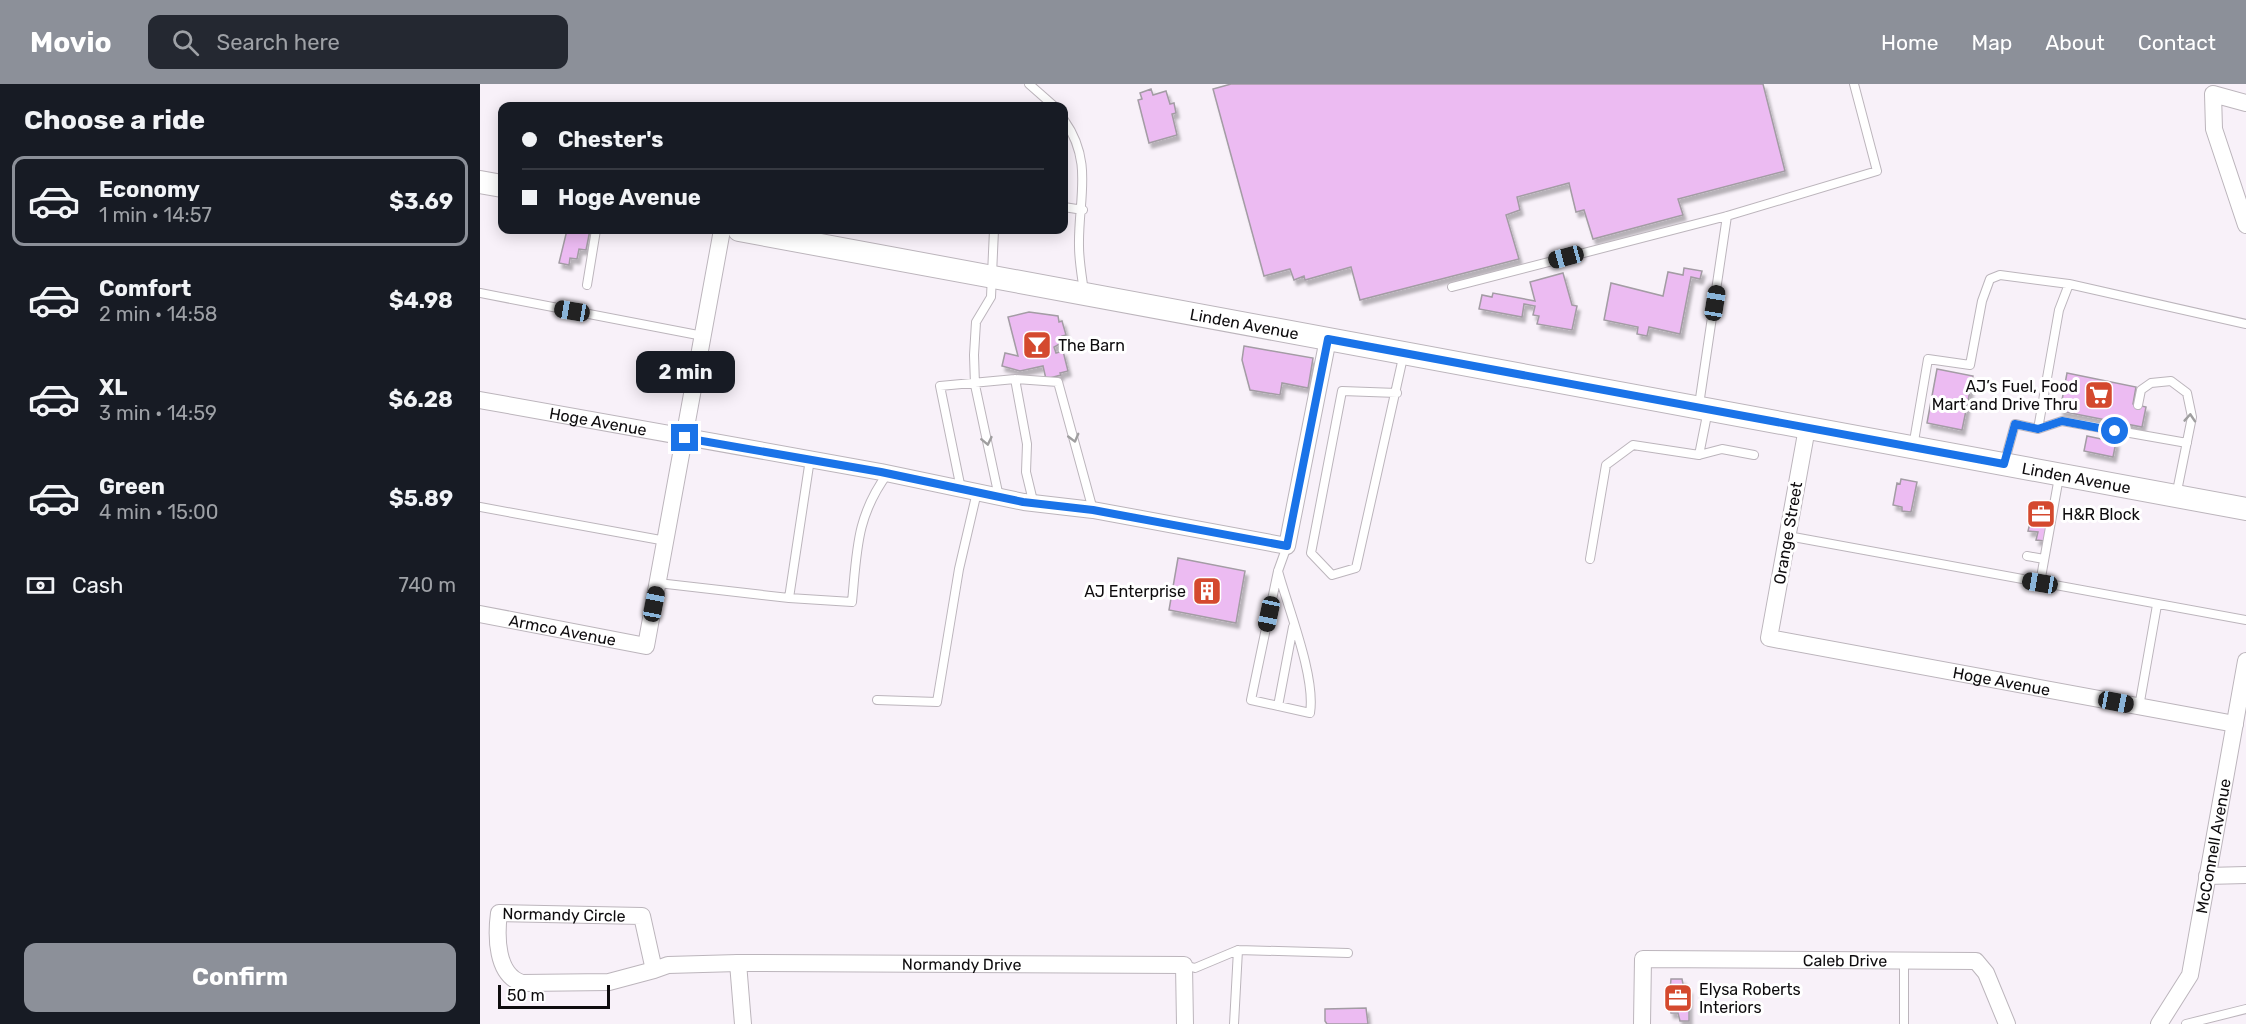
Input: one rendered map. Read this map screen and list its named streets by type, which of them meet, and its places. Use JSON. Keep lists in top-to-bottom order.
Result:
{
  "streets": {
    "street": [
      "Linden Avenue",
      "Hoge Avenue",
      "Orange Street",
      "Armco Avenue",
      "McConnell Avenue",
      "Normandy Circle",
      "Caleb Drive",
      "Normandy Drive"
    ]
  },
  "crossings": [
    ["Linden Avenue", "Orange Street"],
    ["Hoge Avenue", "Orange Street"],
    ["Hoge Avenue", "McConnell Avenue"],
    ["Normandy Circle", "Normandy Drive"]
  ],
  "places": {
    "bar": ["The Barn"],
    "supermarket": ["AJ’s Fuel, Food Mart and Drive Thru"],
    "office": ["H&R Block", "Elysa Roberts Interiors"],
    "building": ["AJ Enterprise"]
  },
  "scale_bar": "50 m",
  "page": {
    "header": "Movio",
    "search": "Search here",
    "nav": [
      "Home",
      "Map",
      "About",
      "Contact"
    ],
    "heading": "Choose a ride",
    "banner": ["Chester's", "Hoge Avenue"],
    "list": [
      {
        "name": "Economy",
        "note": "1 min · 14:57",
        "value": "$3.69"
      },
      {
        "name": "Comfort",
        "note": "2 min · 14:58",
        "value": "$4.98"
      },
      {
        "name": "XL",
        "note": "3 min · 14:59",
        "value": "$6.28"
      },
      {
        "name": "Green",
        "note": "4 min · 15:00",
        "value": "$5.89"
      }
    ],
    "bubble": "2 min",
    "pay": ["Cash", "740 m"],
    "buttons": "Confirm",
    "scale": "50 m"
  }
}
